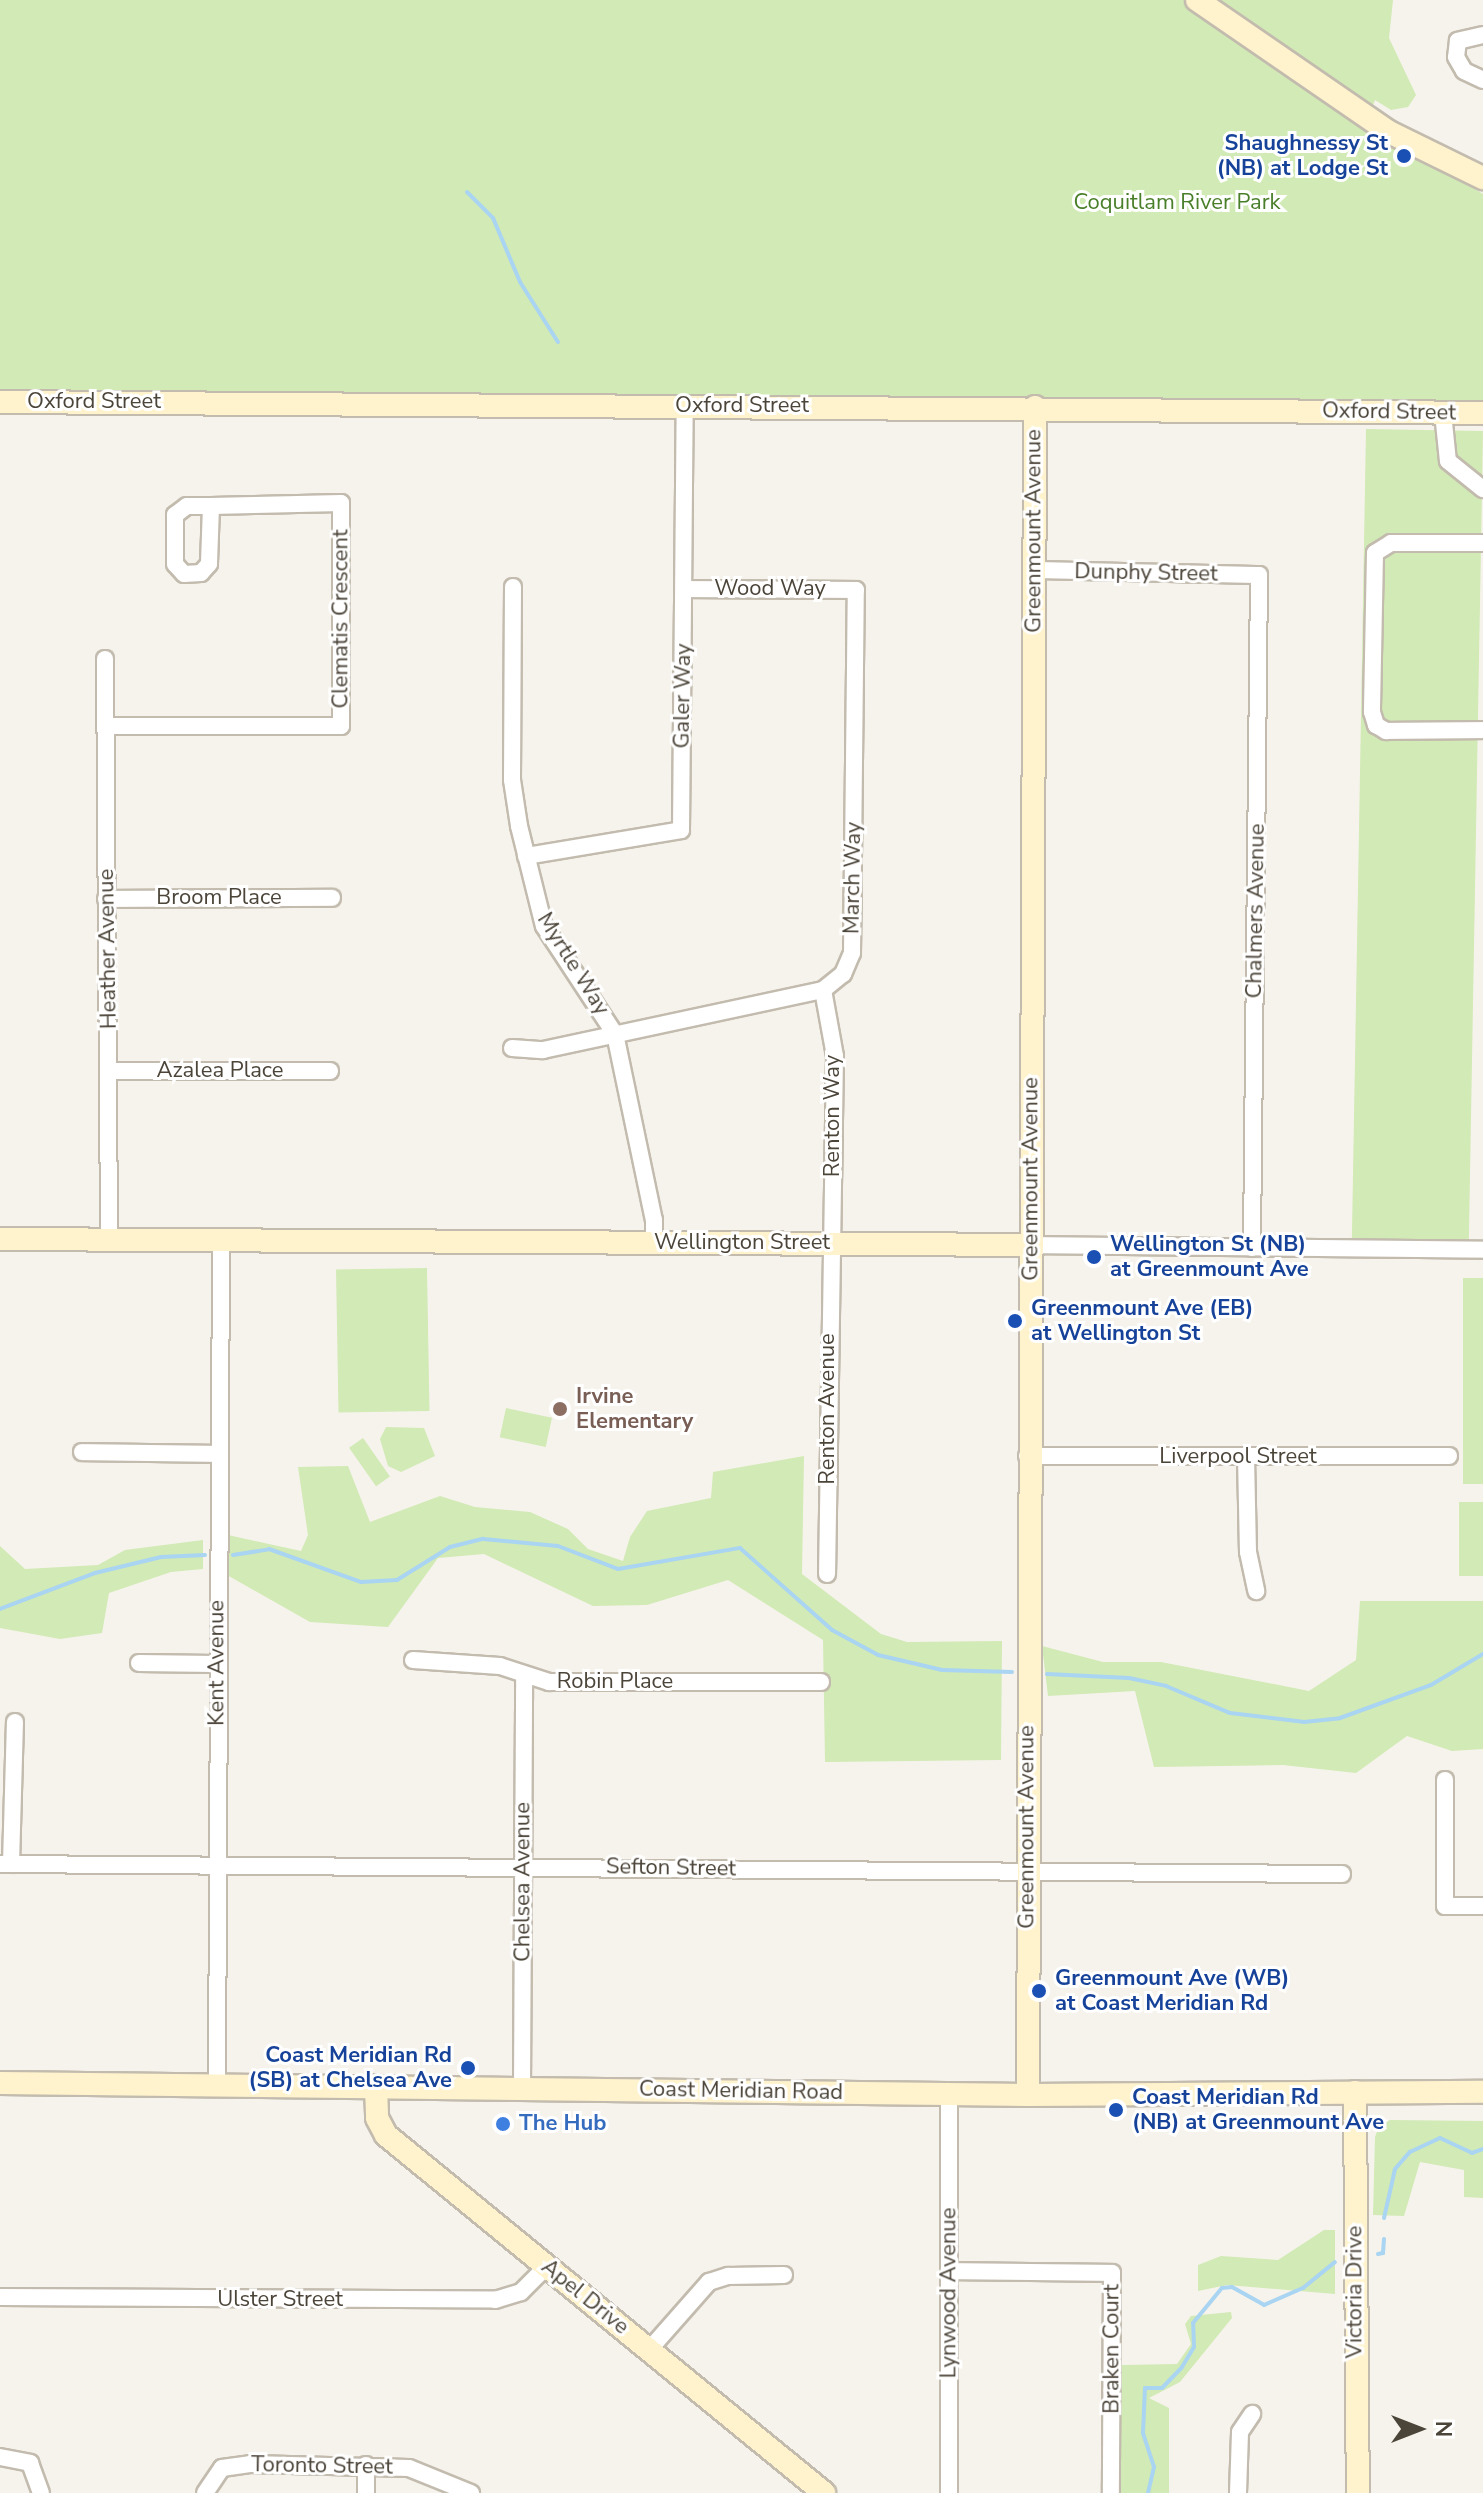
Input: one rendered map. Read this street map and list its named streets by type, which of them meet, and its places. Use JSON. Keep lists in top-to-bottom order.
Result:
{
  "streets": {
    "street": [
      "Oxford Street",
      "Greenmount Avenue",
      "Dunphy Street",
      "Wood Way",
      "Clematis Crescent",
      "Galer Way",
      "March Way",
      "Broom Place",
      "Chalmers Avenue",
      "Heather Avenue",
      "Myrtle Way",
      "Azalea Place",
      "Renton Way",
      "Wellington Street",
      "Renton Avenue",
      "Liverpool Street",
      "Kent Avenue",
      "Robin Place",
      "Sefton Street",
      "Chelsea Avenue",
      "Coast Meridian Road",
      "Victoria Drive",
      "Lynwood Avenue",
      "Apel Drive",
      "Ulster Street",
      "Braken Court",
      "Toronto Street"
    ]
  },
  "crossings": [
    ["Oxford Street", "Greenmount Avenue"],
    ["Oxford Street", "Galer Way"],
    ["Greenmount Avenue", "Dunphy Street"],
    ["Greenmount Avenue", "Wellington Street"],
    ["Greenmount Avenue", "Liverpool Street"],
    ["Greenmount Avenue", "Sefton Street"],
    ["Greenmount Avenue", "Coast Meridian Road"],
    ["Dunphy Street", "Chalmers Avenue"],
    ["Wood Way", "Galer Way"],
    ["Wood Way", "March Way"],
    ["Clematis Crescent", "Heather Avenue"],
    ["Galer Way", "Myrtle Way"],
    ["March Way", "Renton Way"],
    ["Broom Place", "Heather Avenue"],
    ["Chalmers Avenue", "Wellington Street"],
    ["Heather Avenue", "Azalea Place"],
    ["Heather Avenue", "Wellington Street"],
    ["Myrtle Way", "Wellington Street"],
    ["Renton Way", "Wellington Street"],
    ["Renton Way", "Renton Avenue"],
    ["Wellington Street", "Renton Avenue"],
    ["Wellington Street", "Kent Avenue"],
    ["Kent Avenue", "Sefton Street"],
    ["Kent Avenue", "Coast Meridian Road"],
    ["Robin Place", "Chelsea Avenue"],
    ["Sefton Street", "Chelsea Avenue"],
    ["Chelsea Avenue", "Coast Meridian Road"],
    ["Coast Meridian Road", "Victoria Drive"],
    ["Coast Meridian Road", "Lynwood Avenue"],
    ["Coast Meridian Road", "Apel Drive"],
    ["Lynwood Avenue", "Braken Court"],
    ["Apel Drive", "Ulster Street"]
  ],
  "parks": ["Coquitlam River Park"],
  "places": [
    "Shaughnessy St (NB) at Lodge St",
    "Wellington St (NB) at Greenmount Ave",
    "Greenmount Ave (EB) at Wellington St",
    "Irvine Elementary",
    "Greenmount Ave (WB) at Coast Meridian Rd",
    "Coast Meridian Rd (SB) at Chelsea Ave",
    "Coast Meridian Rd (NB) at Greenmount Ave",
    "The Hub"
  ],
  "north": "right"
}
